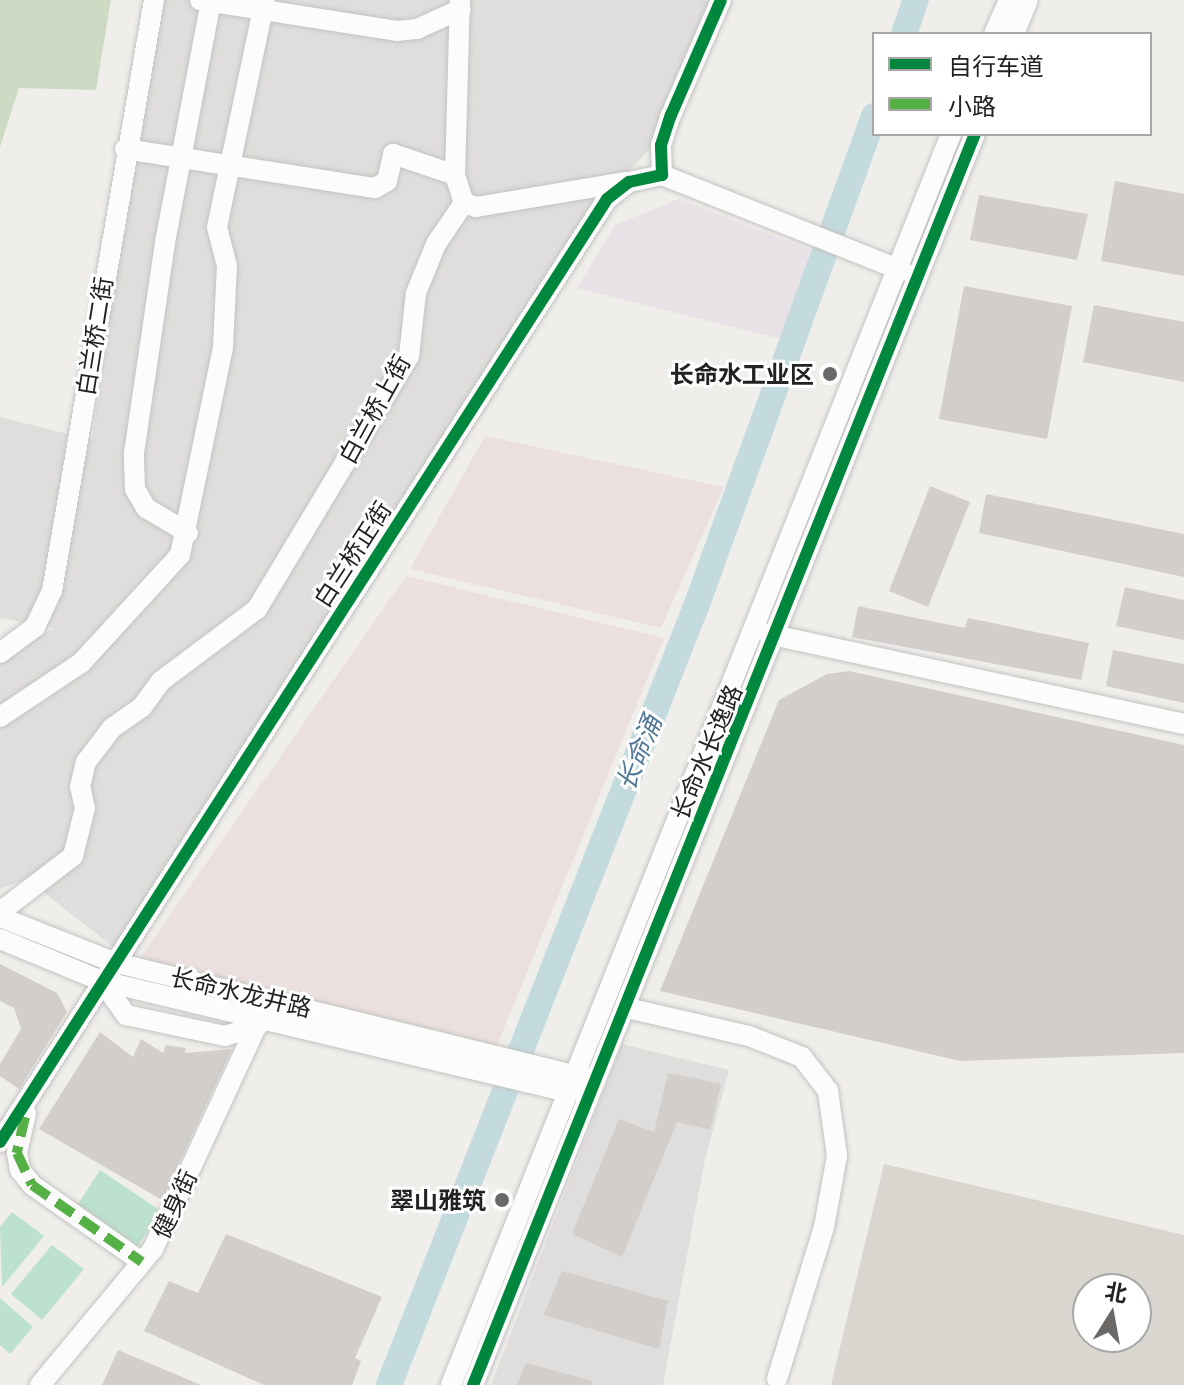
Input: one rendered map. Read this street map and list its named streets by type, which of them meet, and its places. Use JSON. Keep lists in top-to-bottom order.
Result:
{
  "streets": {
    "street": [
      "白兰桥二街",
      "白兰桥上街",
      "白兰桥正街",
      "长命水长逸路",
      "长命水龙井路",
      "健身街"
    ]
  },
  "crossings": [
    ["白兰桥上街", "长命水龙井路"],
    ["白兰桥正街", "长命水龙井路"],
    ["长命水龙井路", "健身街"]
  ],
  "water": ["长命涌"],
  "places": ["长命水工业区", "翠山雅筑"],
  "legend": ["自行车道", "小路"],
  "north": "top"
}
